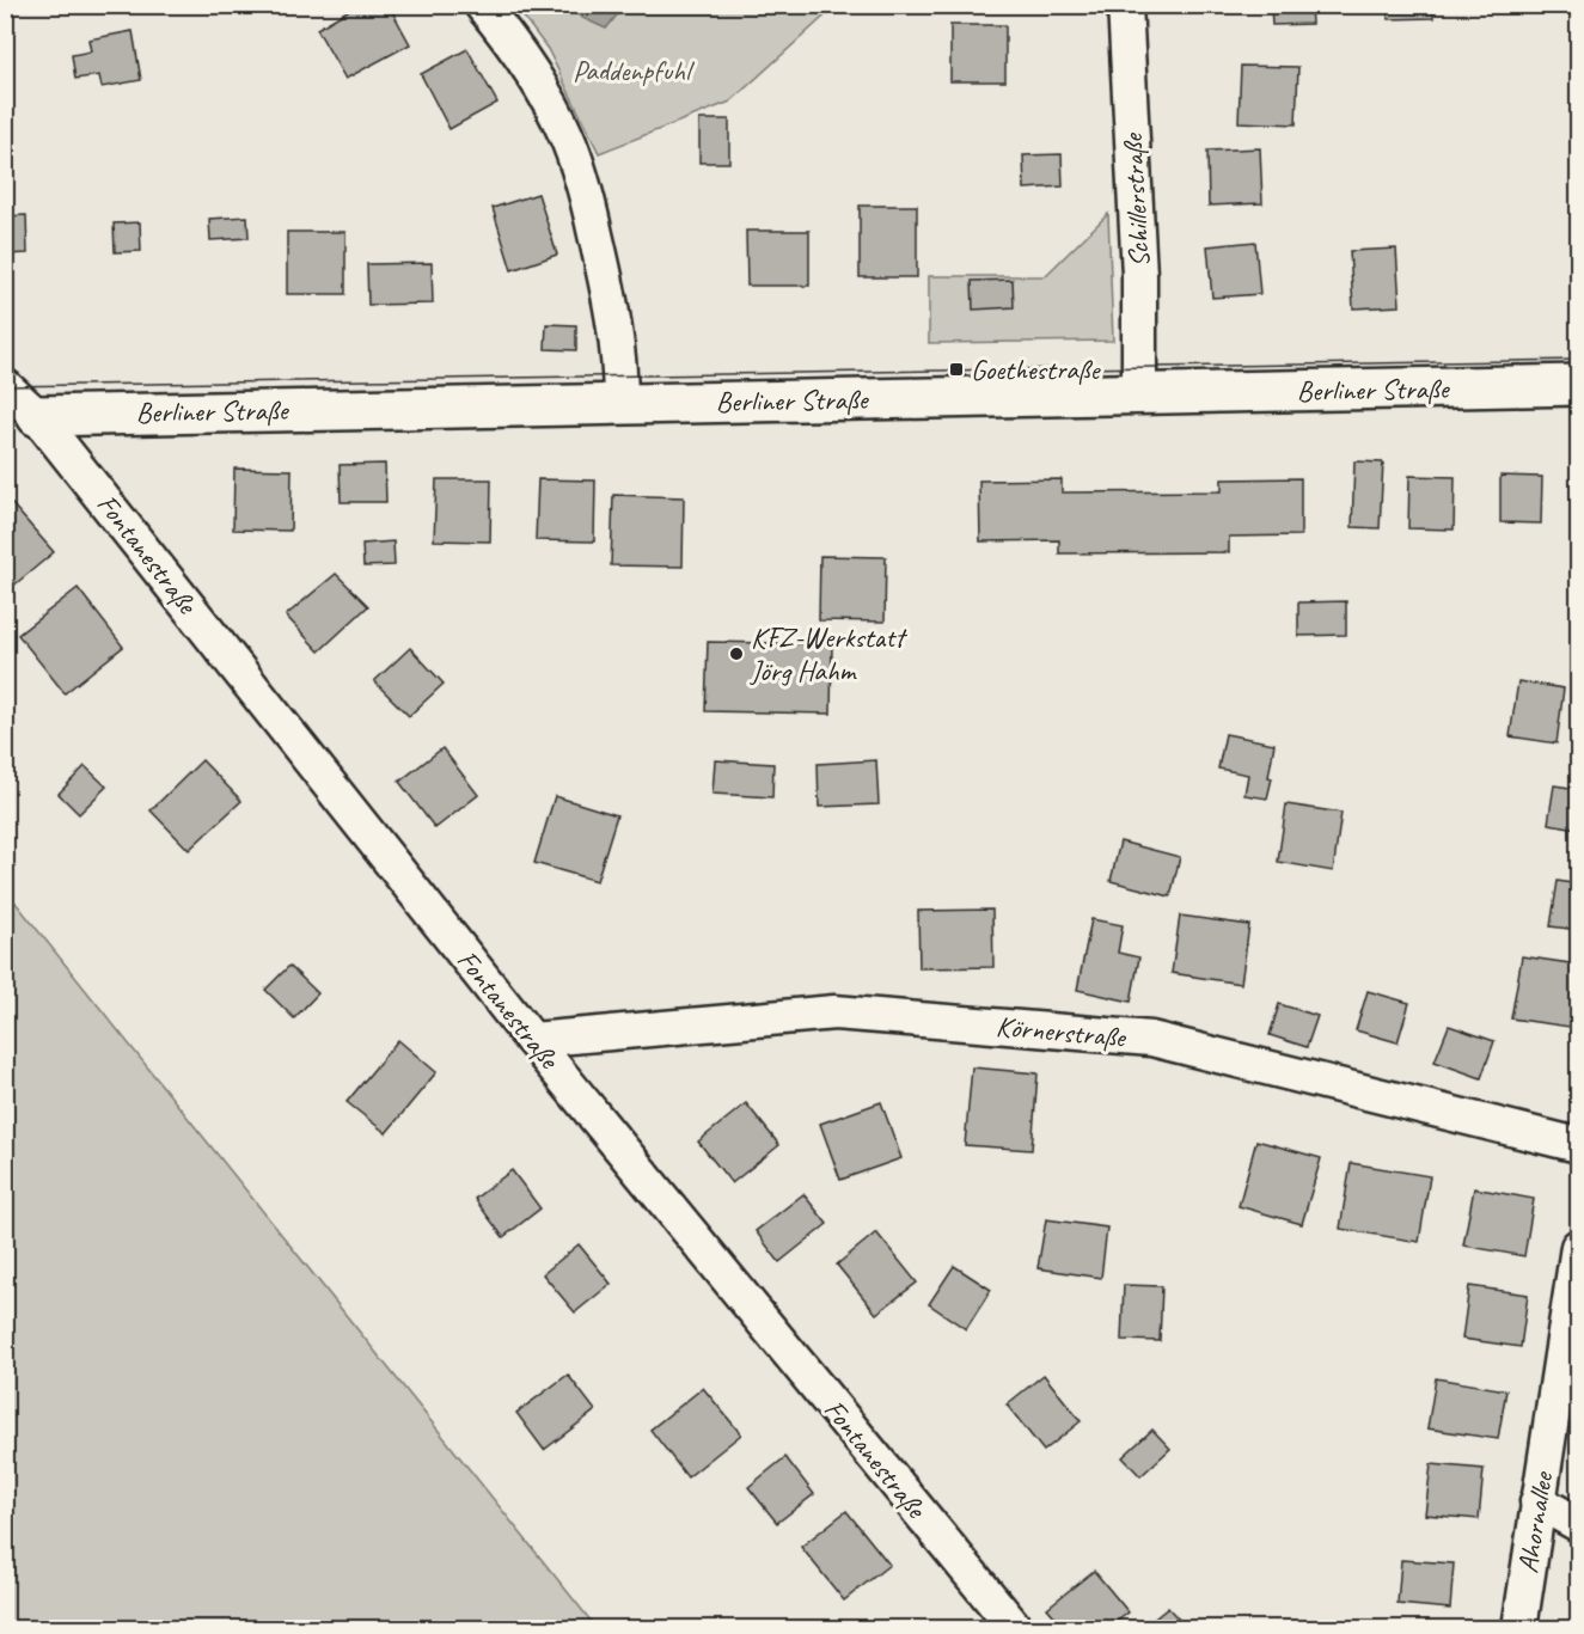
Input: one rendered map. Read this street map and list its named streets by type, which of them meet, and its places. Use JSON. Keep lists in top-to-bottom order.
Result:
{
  "streets": {
    "street": [
      "Schillerstraße",
      "Berliner Straße",
      "Fontanestraße",
      "Körnerstraße",
      "Ahornallee"
    ]
  },
  "crossings": [
    ["Schillerstraße", "Berliner Straße"],
    ["Berliner Straße", "Fontanestraße"],
    ["Fontanestraße", "Körnerstraße"]
  ],
  "parks": ["Paddenpfuhl"],
  "places": {
    "transit": ["Goethestraße"],
    "other": ["KFZ-Werkstatt Jörg Hahm"]
  }
}
